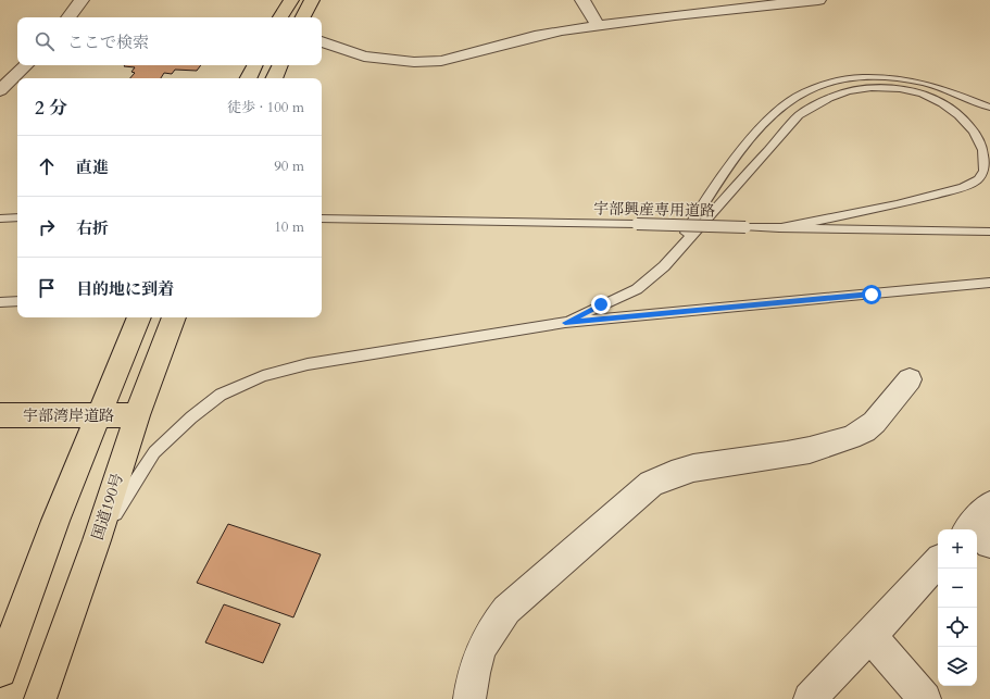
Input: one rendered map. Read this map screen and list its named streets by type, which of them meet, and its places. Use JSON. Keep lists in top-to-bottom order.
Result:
{
  "streets": {
    "highway": ["宇部湾岸道路", "国道190号"],
    "lane": ["宇部興産専用道路"]
  },
  "crossings": [
    ["宇部湾岸道路", "国道190号"]
  ],
  "page": {
    "search": "ここで検索",
    "heading": ["2 分", "徒歩 · 100 m"],
    "list": [
      ["直進", "90 m"],
      ["右折", "10 m"],
      "目的地に到着"
    ],
    "map_buttons": ["+", "−"]
  }
}
